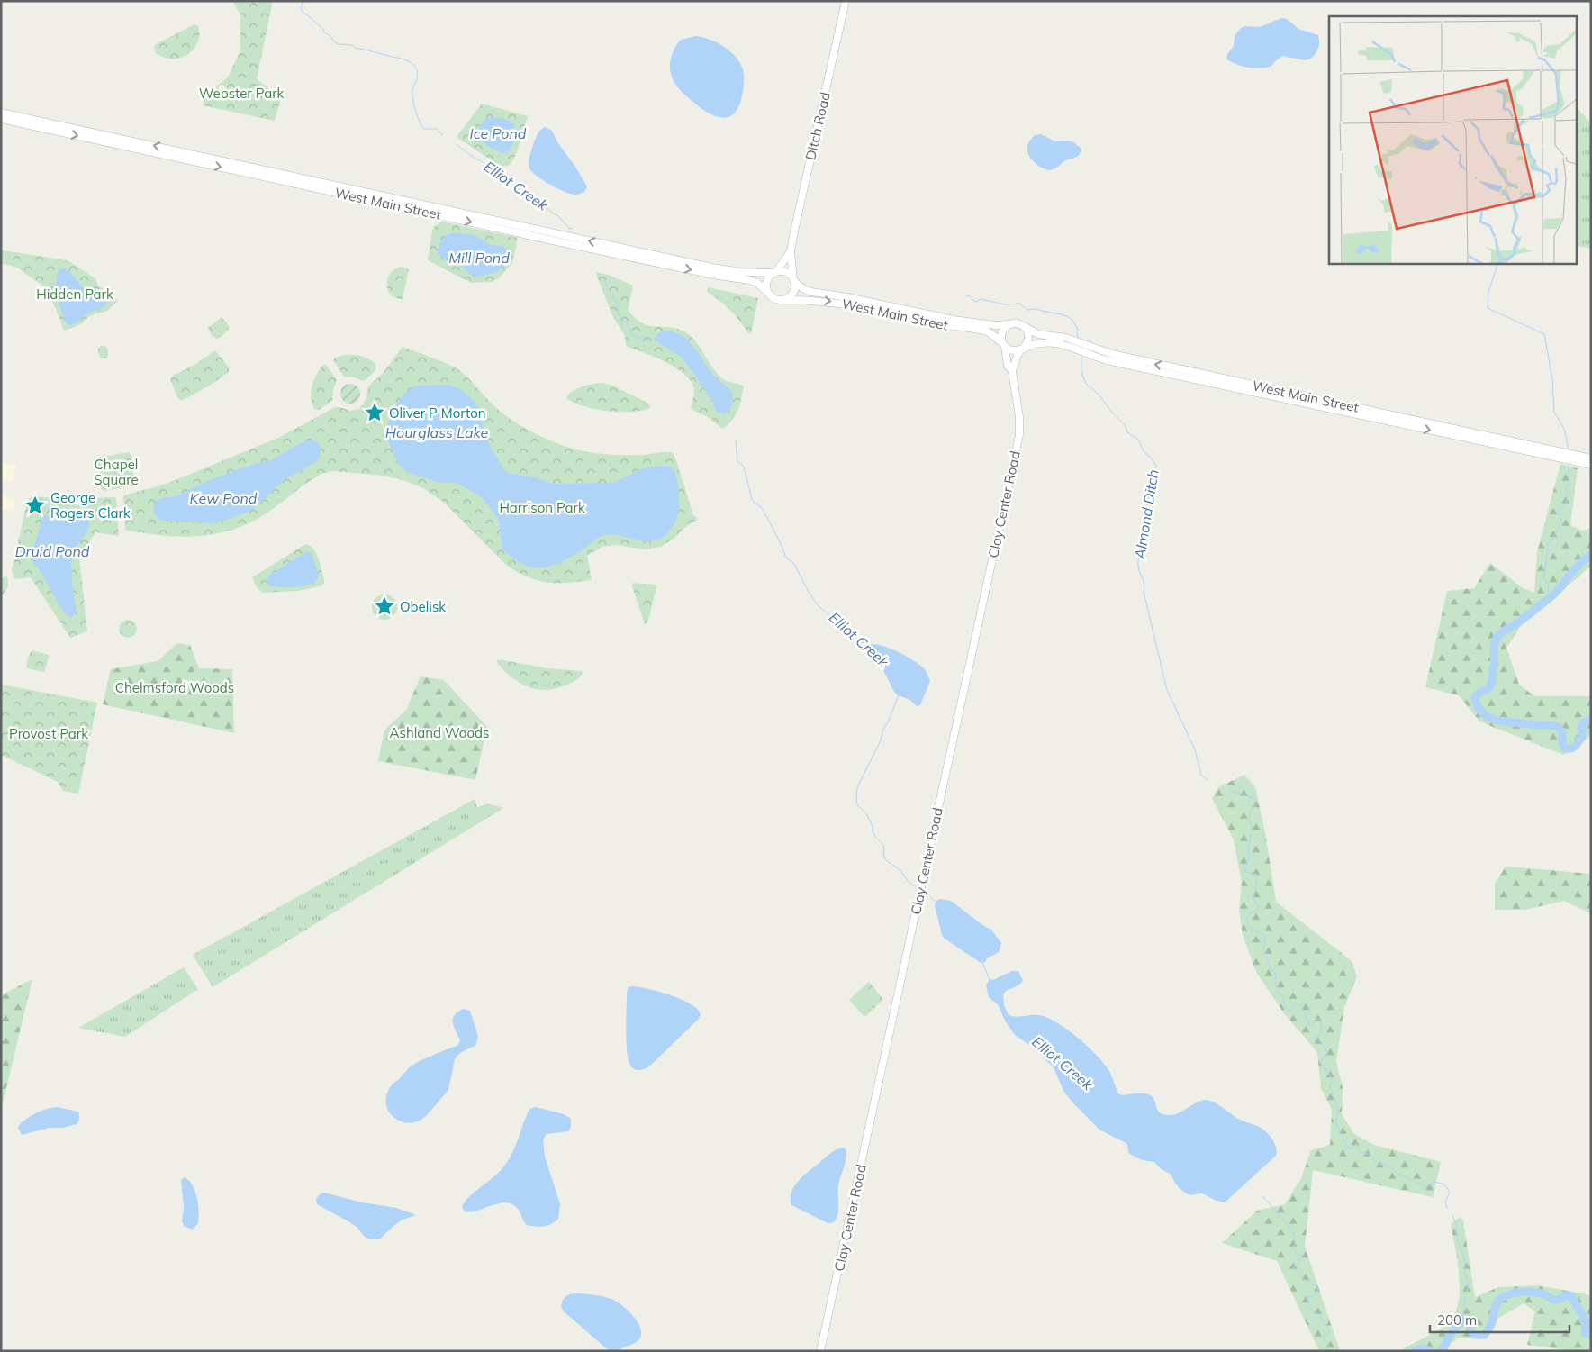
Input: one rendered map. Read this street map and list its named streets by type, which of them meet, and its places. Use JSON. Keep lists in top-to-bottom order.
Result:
{
  "streets": {
    "street": ["Ditch Road", "West Main Street", "Clay Center Road"]
  },
  "crossings": [
    ["Ditch Road", "West Main Street"],
    ["West Main Street", "Clay Center Road"]
  ],
  "water": [
    "Ice Pond",
    "Elliot Creek",
    "Mill Pond",
    "Hourglass Lake",
    "Kew Pond",
    "Almond Ditch",
    "Druid Pond"
  ],
  "parks": [
    "Webster Park",
    "Hidden Park",
    "Chapel Square",
    "Harrison Park",
    "Chelmsford Woods",
    "Ashland Woods",
    "Provost Park"
  ],
  "places": {
    "place": ["Oliver P Morton", "George Rogers Clark", "Obelisk"]
  },
  "scale_bar": "200 m"
}
